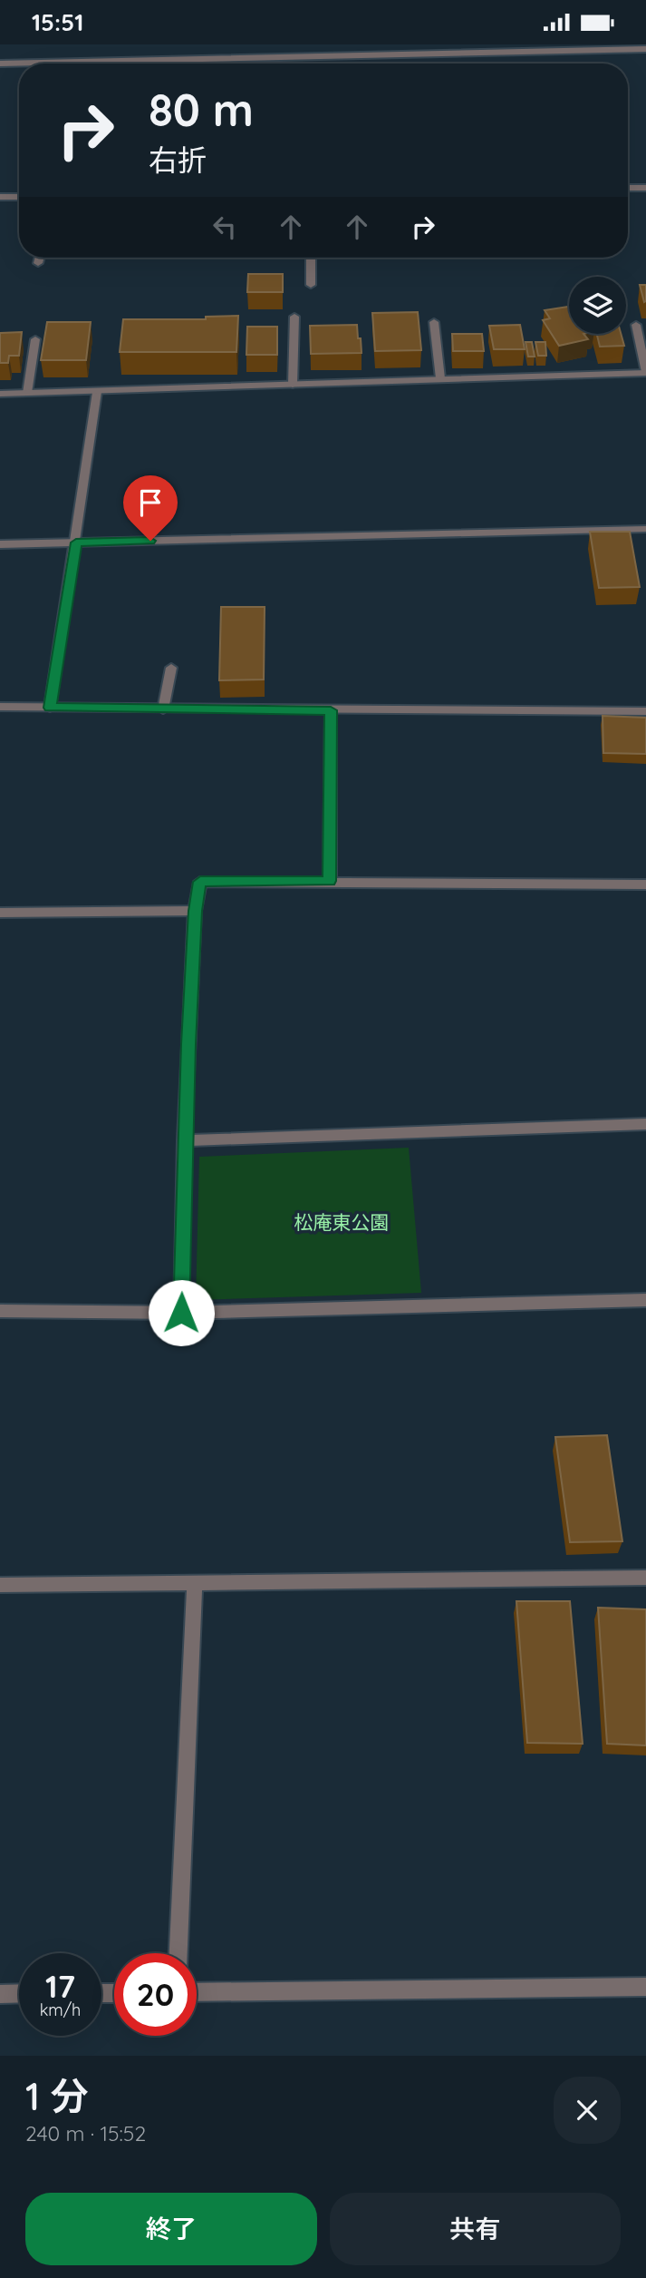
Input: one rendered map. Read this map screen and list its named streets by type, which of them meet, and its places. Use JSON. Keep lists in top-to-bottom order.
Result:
{
  "parks": ["松庵東公園"],
  "page": {
    "status": "15:51",
    "turn": ["80 m", "右折"],
    "speed": "17 km/h",
    "limit": "20",
    "heading": ["1 分", "240 m · 15:52"],
    "buttons": ["終了", "共有"]
  }
}
